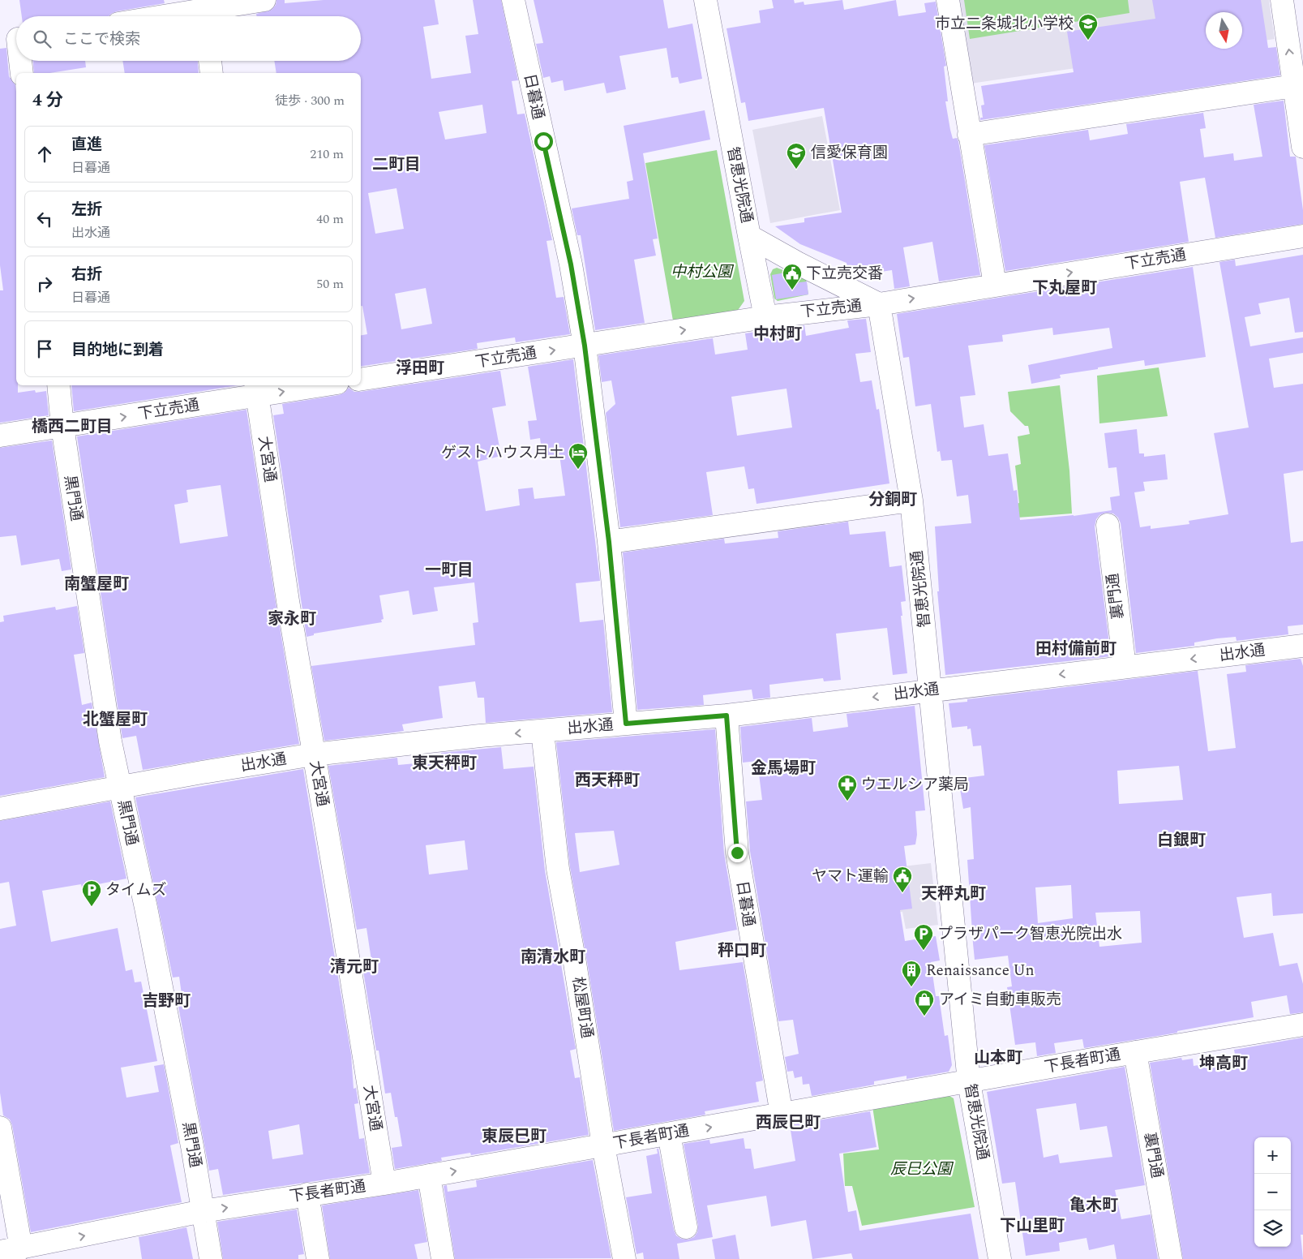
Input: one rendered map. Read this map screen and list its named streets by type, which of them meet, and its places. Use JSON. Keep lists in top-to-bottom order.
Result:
{
  "streets": {
    "street": [
      "日暮通",
      "智恵光院通",
      "下立売通",
      "大宮通",
      "黒門通",
      "裏門通",
      "出水通",
      "松屋町通",
      "下長者町通"
    ]
  },
  "crossings": [
    ["日暮通", "下立売通"],
    ["日暮通", "出水通"],
    ["日暮通", "下長者町通"],
    ["智恵光院通", "下立売通"],
    ["智恵光院通", "出水通"],
    ["智恵光院通", "下長者町通"],
    ["下立売通", "大宮通"],
    ["下立売通", "黒門通"],
    ["大宮通", "出水通"],
    ["大宮通", "下長者町通"],
    ["黒門通", "出水通"],
    ["黒門通", "下長者町通"],
    ["裏門通", "出水通"],
    ["裏門通", "下長者町通"],
    ["出水通", "松屋町通"],
    ["松屋町通", "下長者町通"]
  ],
  "one_way": ["出水通", "下長者町通"],
  "districts": [
    "二町目",
    "下丸屋町",
    "中村町",
    "浮田町",
    "橋西二町目",
    "分銅町",
    "一町目",
    "南蟹屋町",
    "家永町",
    "田村備前町",
    "北蟹屋町",
    "東天秤町",
    "金馬場町",
    "西天秤町",
    "白銀町",
    "天秤丸町",
    "秤口町",
    "南清水町",
    "清元町",
    "吉野町",
    "山本町",
    "坤高町",
    "西辰巳町",
    "東辰巳町",
    "亀木町",
    "下山里町"
  ],
  "parks": ["中村公園", "辰巳公園"],
  "places": {
    "school or university": ["市立二条城北小学校", "信愛保育園"],
    "public building": ["下立売交番", "ヤマト運輸"],
    "hotel": ["ゲストハウス月土"],
    "pharmacy": ["ウエルシア薬局"],
    "parking": ["タイムズ", "プラザパーク智恵光院出水"],
    "building": ["Renaissance Un"],
    "shop": ["アイミ自動車販売"]
  },
  "north": "bottom",
  "page": {
    "search": "ここで検索",
    "heading": ["4 分", "徒歩 · 300 m"],
    "list": [
      ["直進", "日暮通", "210 m"],
      ["左折", "出水通", "40 m"],
      ["右折", "日暮通", "50 m"],
      "目的地に到着"
    ],
    "map_buttons": ["+", "−"]
  }
}
